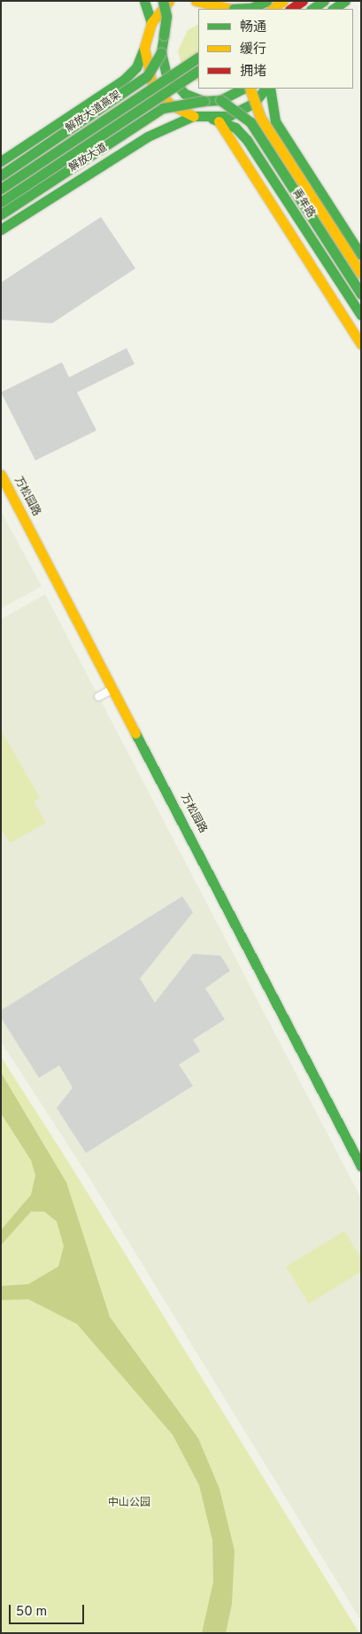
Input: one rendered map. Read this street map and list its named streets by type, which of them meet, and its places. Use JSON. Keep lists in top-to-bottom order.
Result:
{
  "streets": {
    "main road": [
      "解放大道高架",
      "解放大道",
      "青年路",
      "万松园路"
    ]
  },
  "parks": ["中山公园"],
  "legend": ["畅通", "缓行", "拥堵"],
  "scale_bar": "50 m"
}
